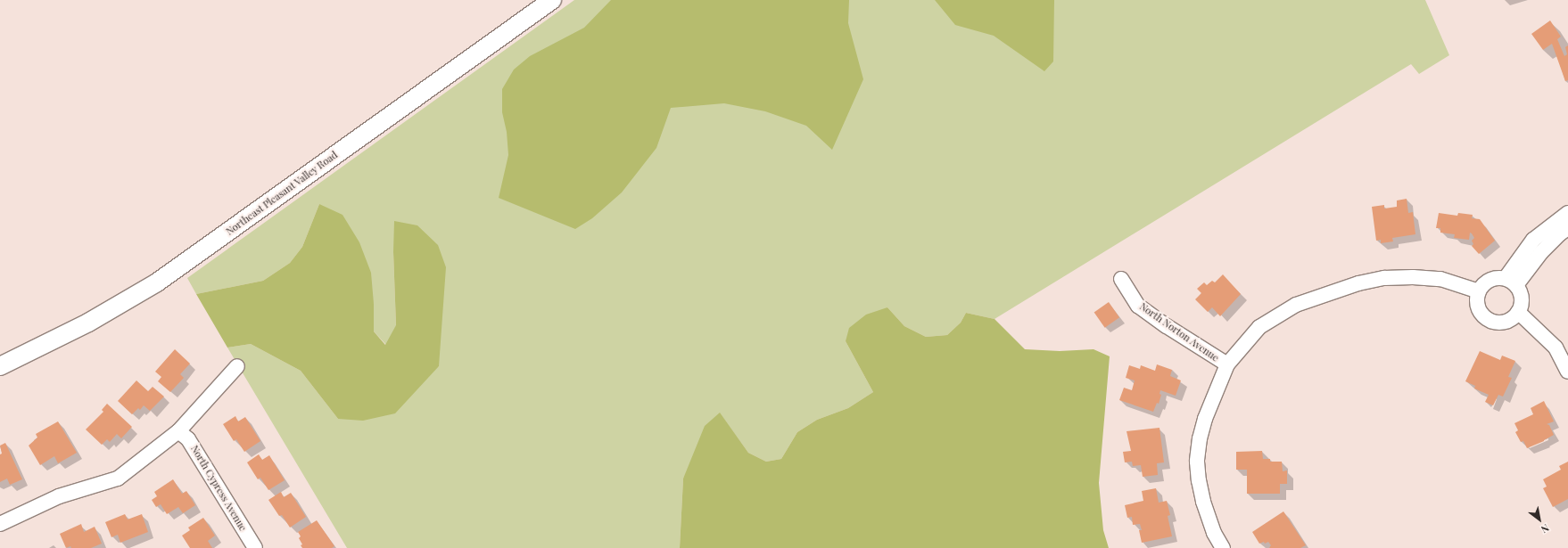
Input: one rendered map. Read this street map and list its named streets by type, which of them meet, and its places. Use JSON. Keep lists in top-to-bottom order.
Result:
{
  "streets": {
    "street": ["Northeast Pleasant Valley Road", "North Norton Avenue", "North Cypress Avenue"]
  },
  "north": "bottom right"
}
